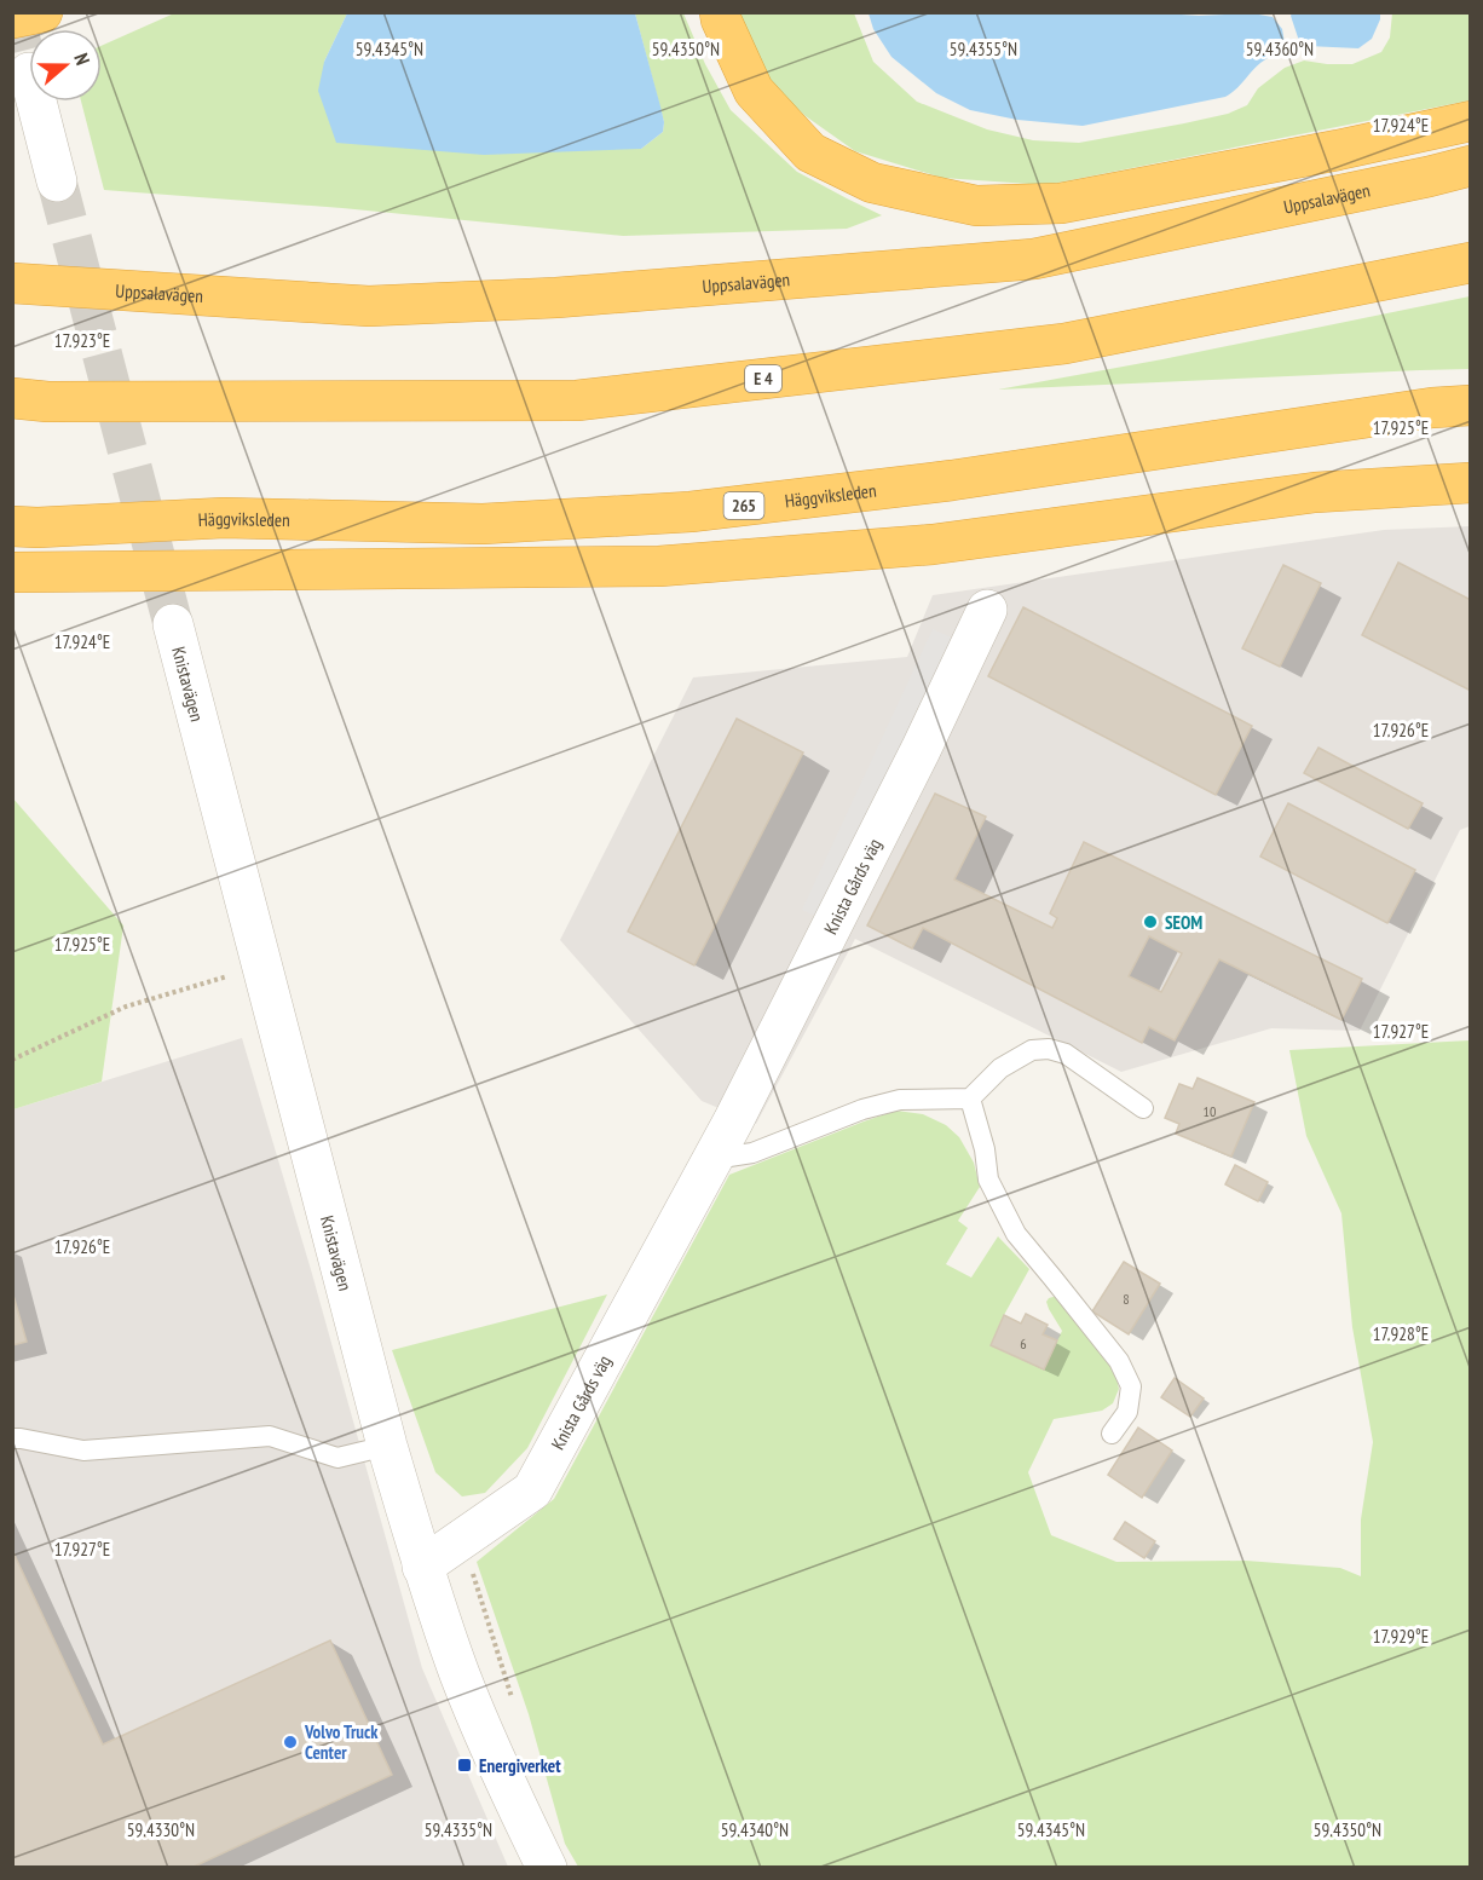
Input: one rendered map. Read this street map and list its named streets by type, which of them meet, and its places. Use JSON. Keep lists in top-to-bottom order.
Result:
{
  "streets": {
    "highway": [
      "Uppsalavägen",
      "E 4",
      "Häggviksleden",
      "265"
    ],
    "street": ["Knistavägen", "Knista Gårds väg"]
  },
  "crossings": [
    ["Knistavägen", "Knista Gårds väg"]
  ],
  "places": {
    "other": ["SEOM", "Volvo Truck Center"],
    "transit": ["Energiverket"]
  },
  "house_numbers": ["10", "8", "6"],
  "north": "right",
  "coordinates": [
    "59.4355°N",
    "59.4345°N",
    "59.4350°N",
    "59.4360°N",
    "17.924°E",
    "17.923°E",
    "17.925°E",
    "17.926°E",
    "17.927°E",
    "17.928°E",
    "17.929°E",
    "59.4330°N",
    "59.4335°N",
    "59.4340°N"
  ]
}
